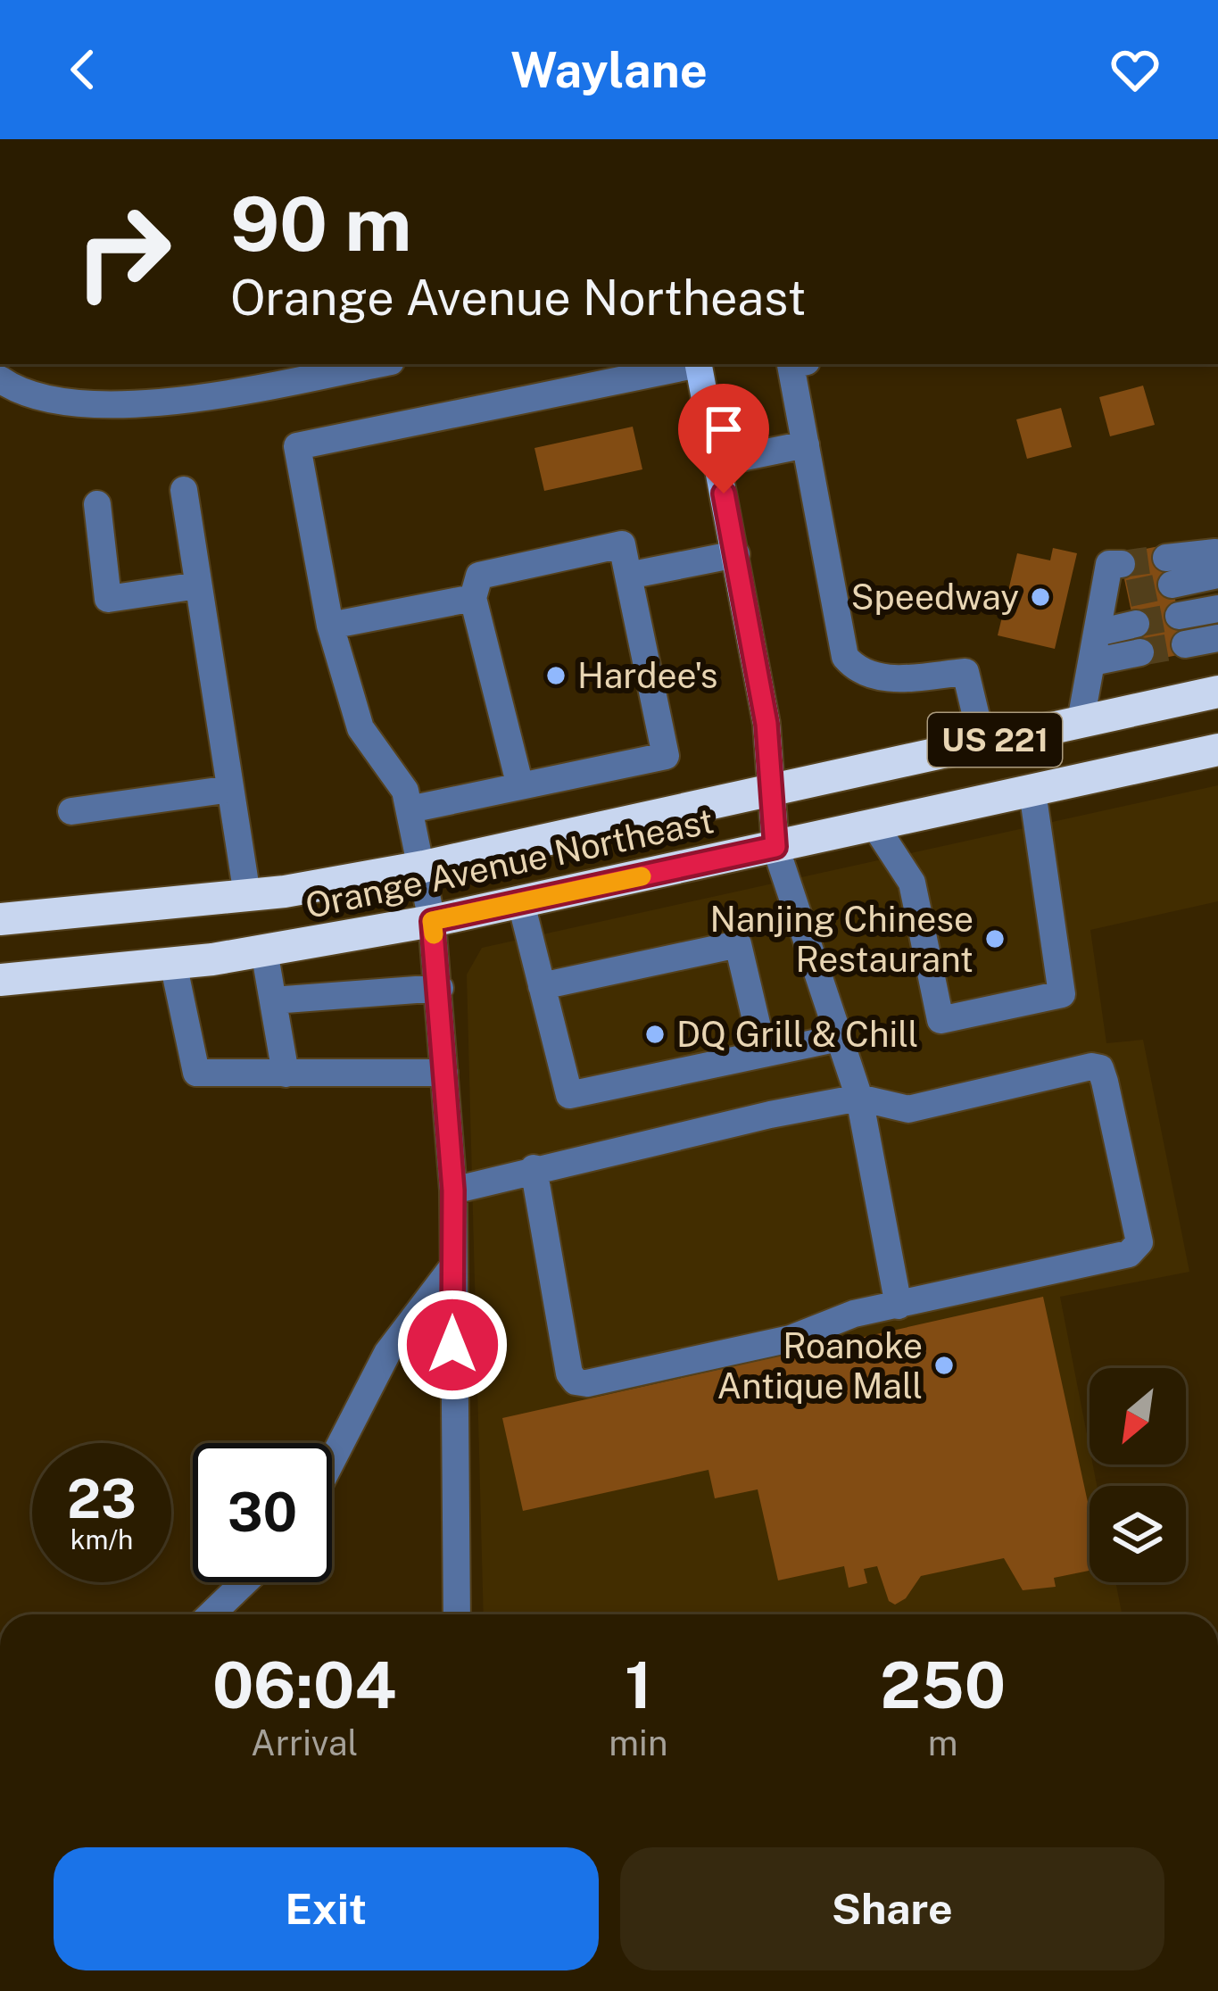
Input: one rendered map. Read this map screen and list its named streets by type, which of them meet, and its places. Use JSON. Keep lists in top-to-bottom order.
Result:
{
  "streets": {
    "highway": ["US 221", "Orange Avenue Northeast"]
  },
  "places": [
    "Speedway",
    "Hardee's",
    "Nanjing Chinese Restaurant",
    "DQ Grill & Chill",
    "Roanoke Antique Mall"
  ],
  "north": "bottom left",
  "page": {
    "header": "Waylane",
    "turn": ["90 m", "Orange Avenue Northeast"],
    "speed": "23 km/h",
    "limit": "30",
    "eta": [
      "06:04",
      "Arrival",
      "1",
      "min",
      "250",
      "m"
    ],
    "buttons": ["Exit", "Share"]
  }
}
